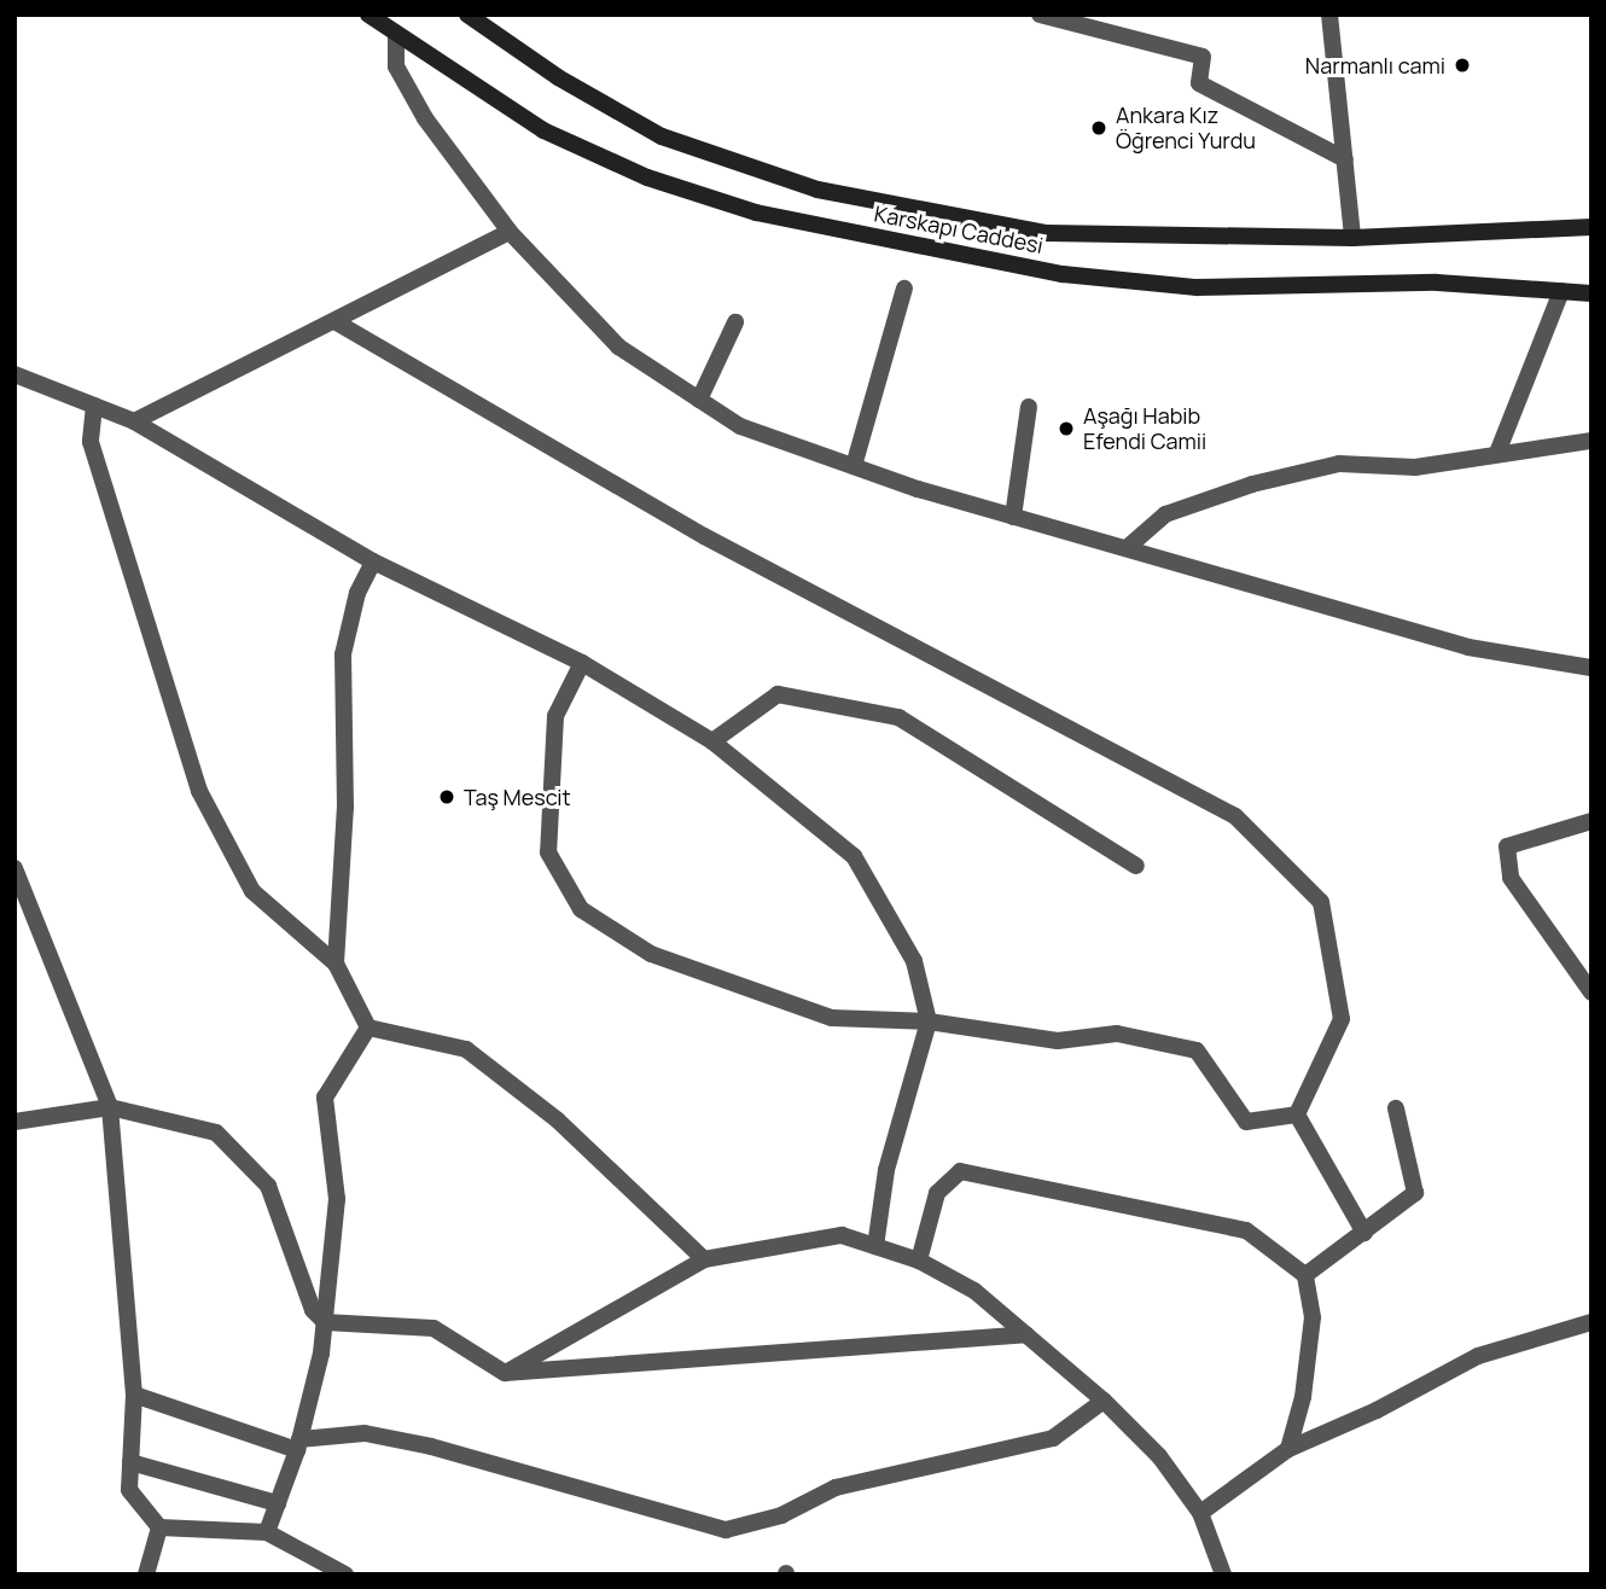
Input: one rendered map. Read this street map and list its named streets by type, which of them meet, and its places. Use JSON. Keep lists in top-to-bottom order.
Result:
{
  "streets": {
    "main road": ["Karskapı Caddesi"]
  },
  "places": [
    "Narmanlı cami",
    "Ankara Kız Öğrenci Yurdu",
    "Aşağı Habib Efendi Camii",
    "Taş Mescit"
  ]
}
